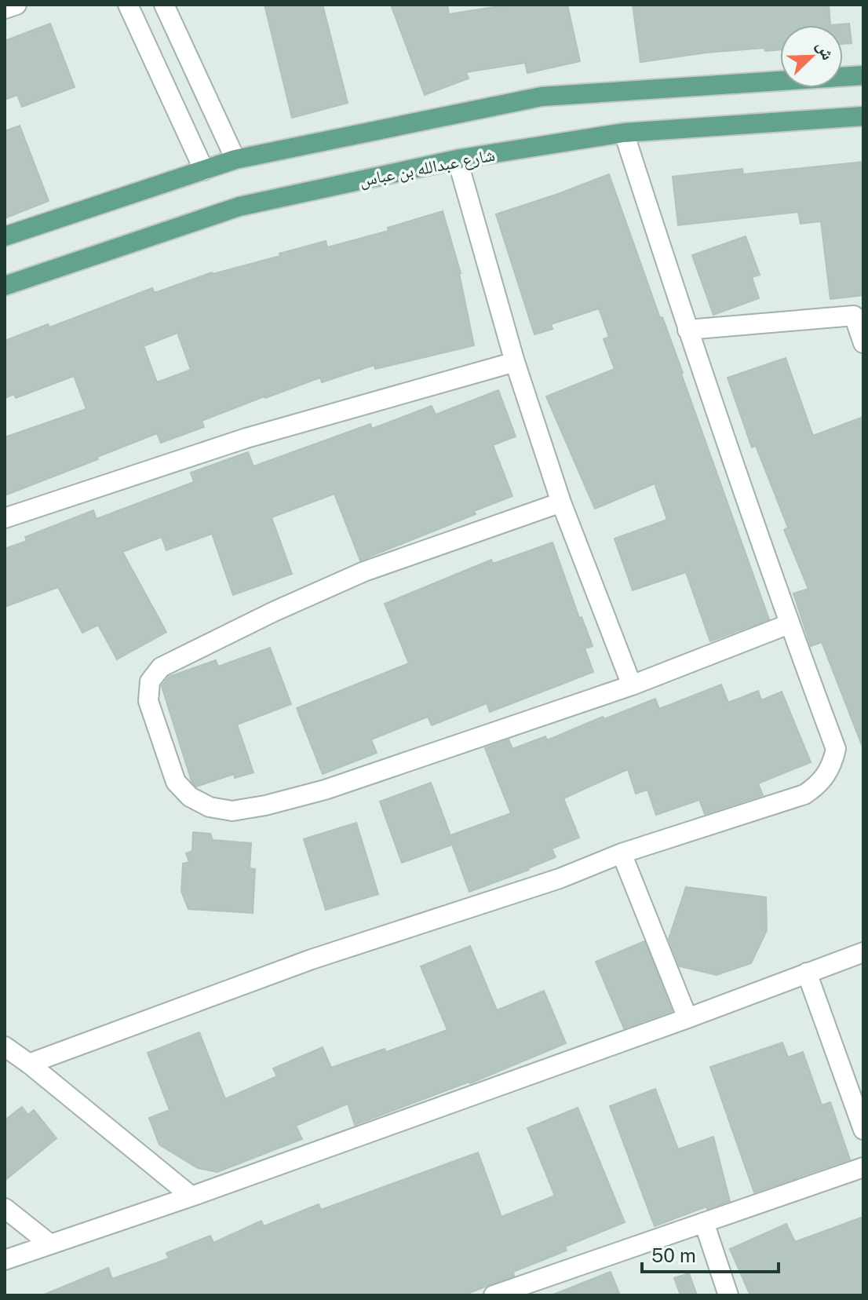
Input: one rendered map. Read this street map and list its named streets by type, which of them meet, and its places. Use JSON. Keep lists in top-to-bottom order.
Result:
{
  "streets": {
    "main road": ["شارع عبدالله بن عباس"]
  },
  "scale_bar": "50 m",
  "north": "top right"
}
